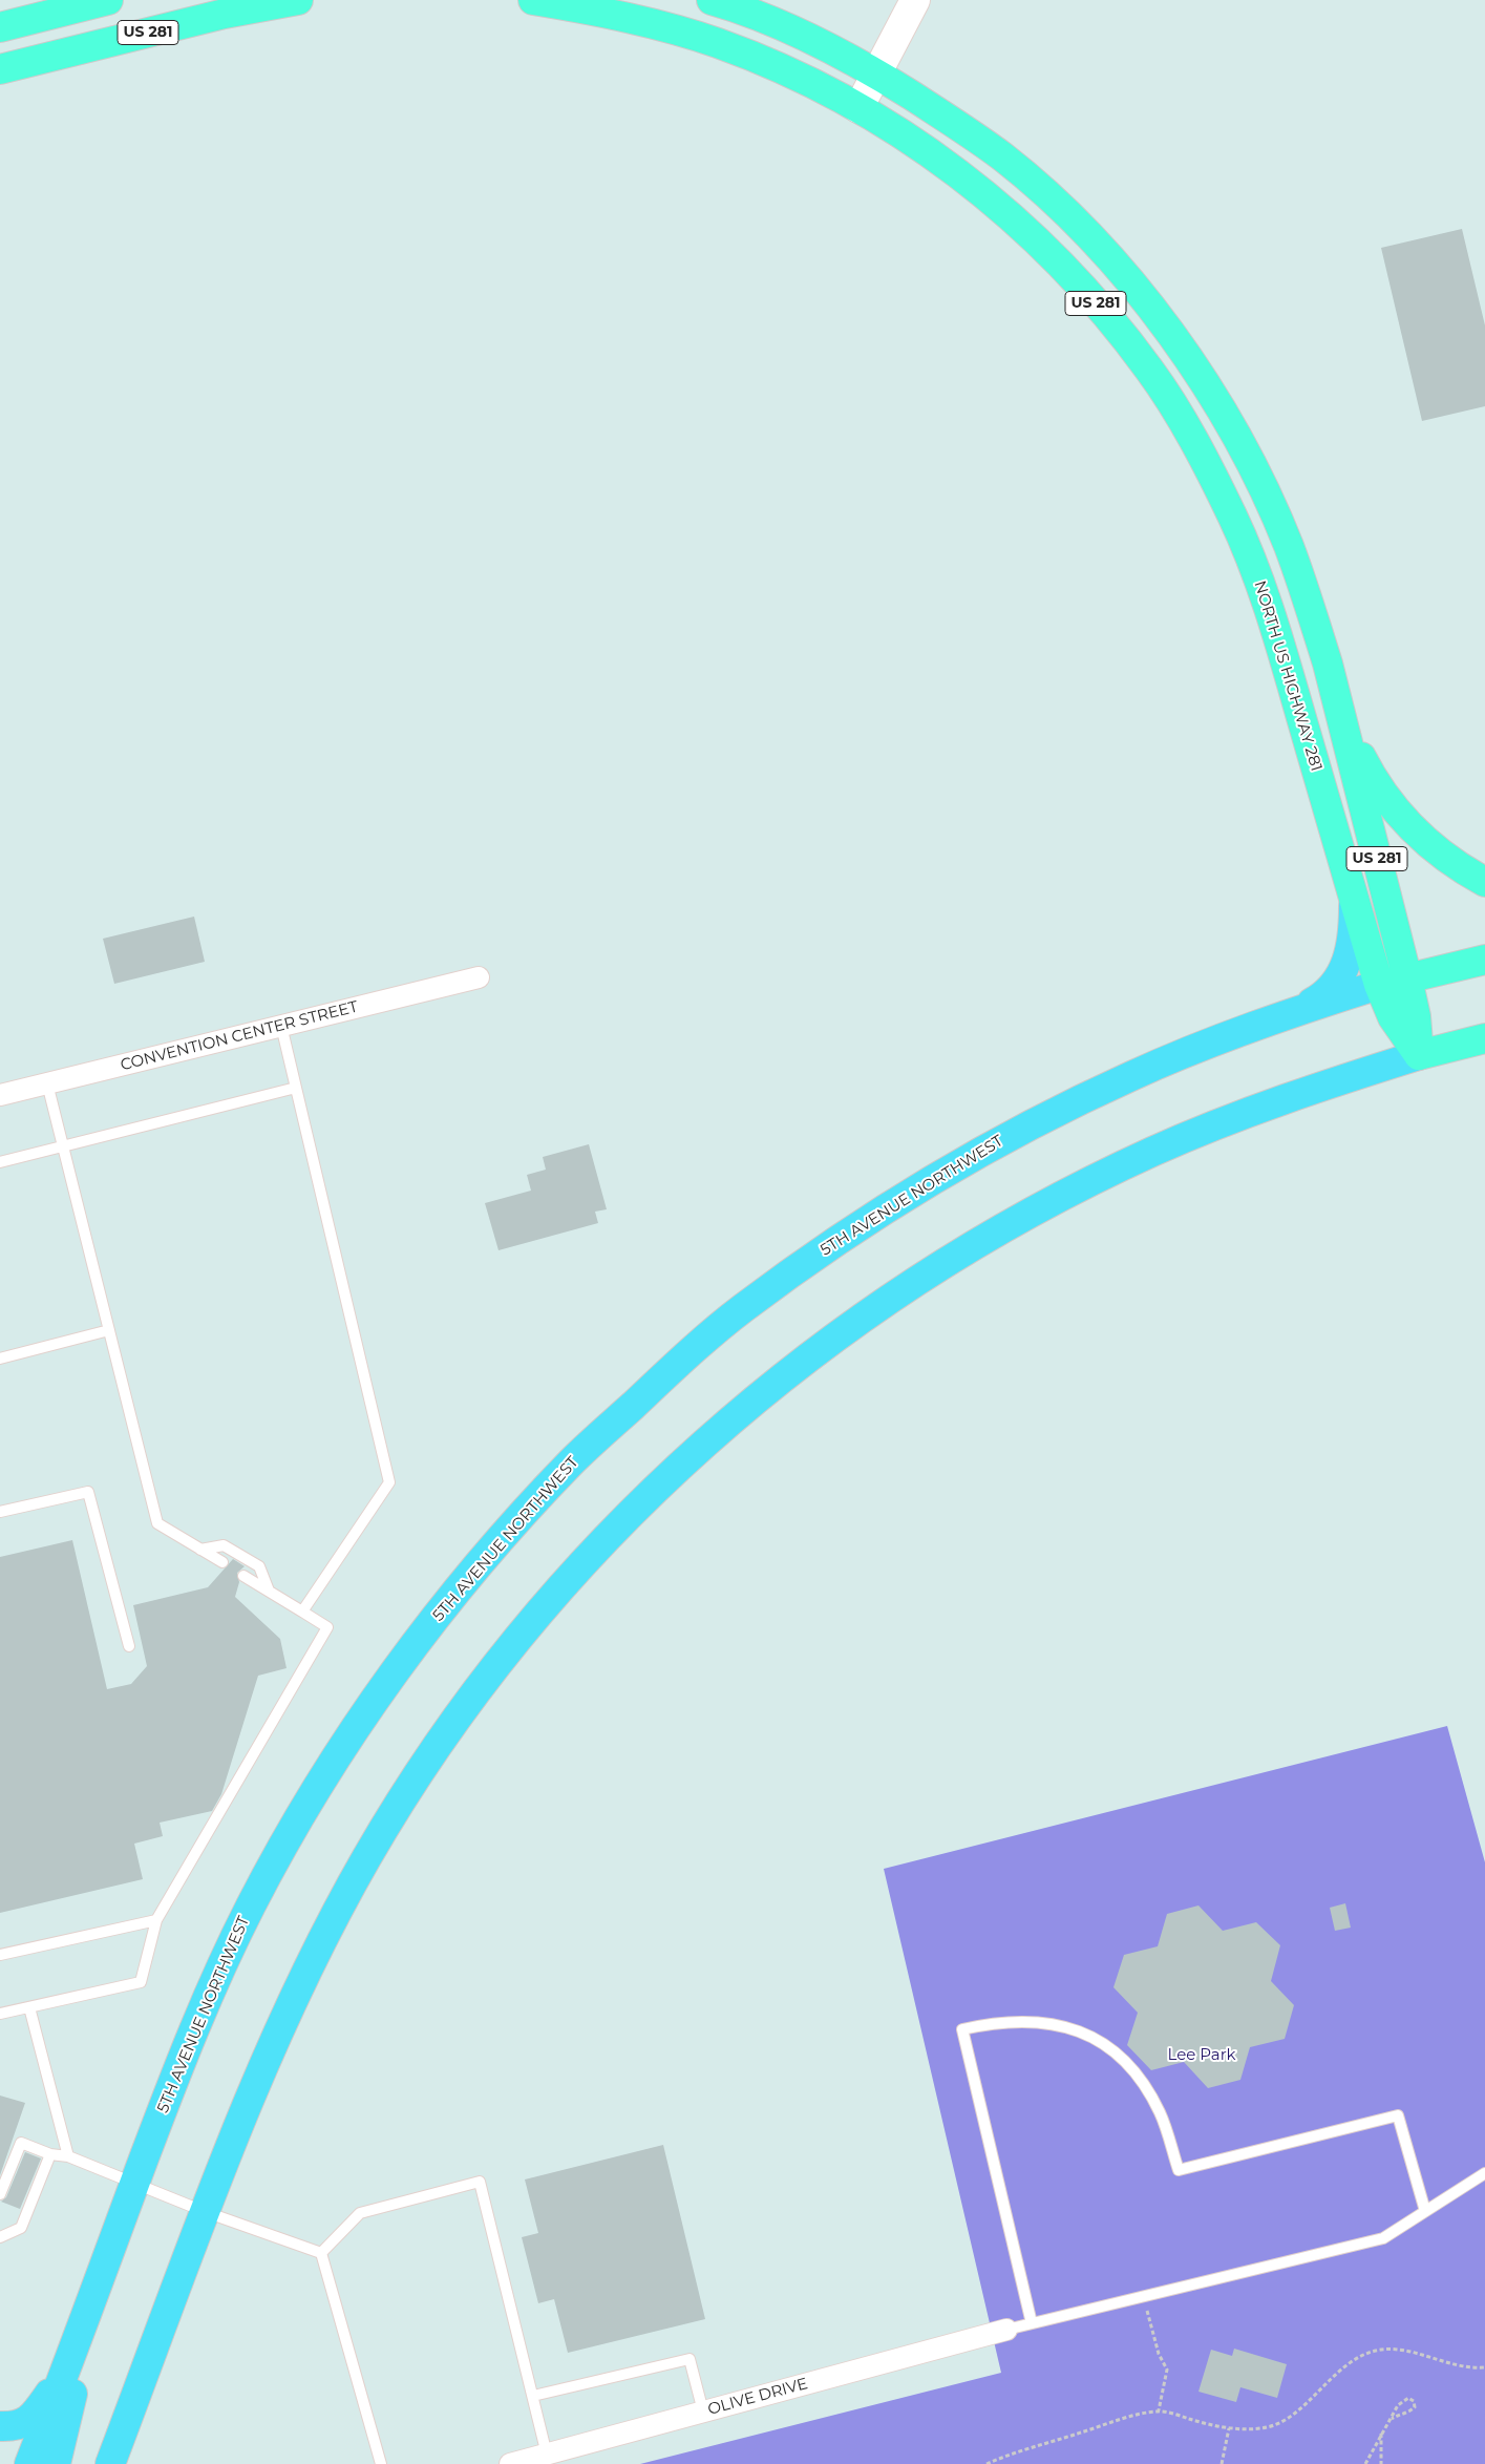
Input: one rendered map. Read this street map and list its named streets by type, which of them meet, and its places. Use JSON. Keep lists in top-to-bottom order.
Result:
{
  "streets": {
    "highway": ["US 281", "NORTH US HIGHWAY 281"],
    "main road": ["5TH AVENUE NORTHWEST"],
    "street": ["CONVENTION CENTER STREET", "OLIVE DRIVE"]
  },
  "crossings": [
    ["US 281", "NORTH US HIGHWAY 281"],
    ["US 281", "5TH AVENUE NORTHWEST"],
    ["NORTH US HIGHWAY 281", "5TH AVENUE NORTHWEST"]
  ],
  "parks": ["Lee Park"]
}
